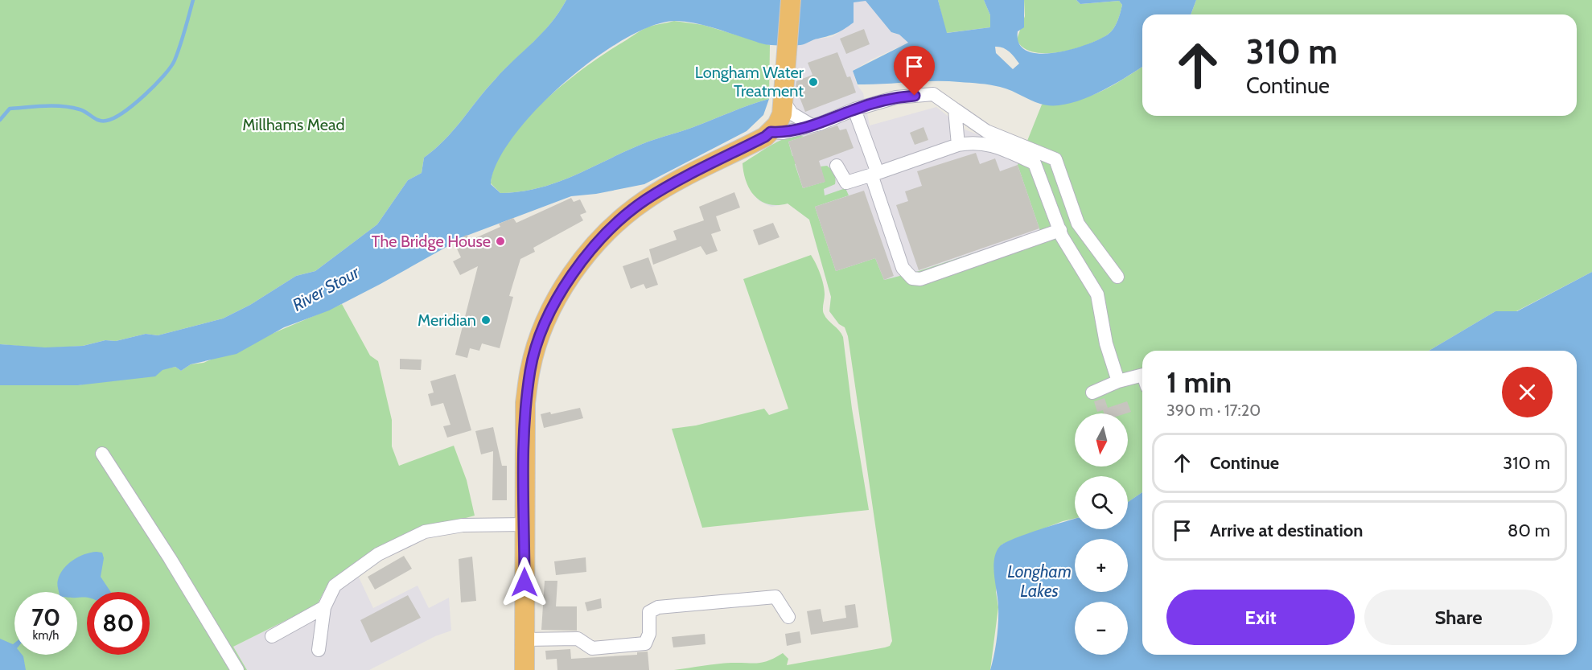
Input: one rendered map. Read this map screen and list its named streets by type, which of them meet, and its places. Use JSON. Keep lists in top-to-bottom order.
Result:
{
  "water": ["River Stour", "Longham Lakes"],
  "parks": ["Millhams Mead"],
  "places": ["Longham Water Treatment", "The Bridge House", "Meridian"],
  "north": "bottom",
  "page": {
    "turn": ["310 m", "Continue"],
    "heading": ["1 min", "390 m · 17:20"],
    "map_buttons": ["+", "−"],
    "list": [
      {
        "name": "Continue",
        "value": "310 m"
      },
      {
        "name": "Arrive at destination",
        "value": "80 m"
      }
    ],
    "buttons": ["Exit", "Share"],
    "speed": "70 km/h",
    "limit": "80"
  }
}
